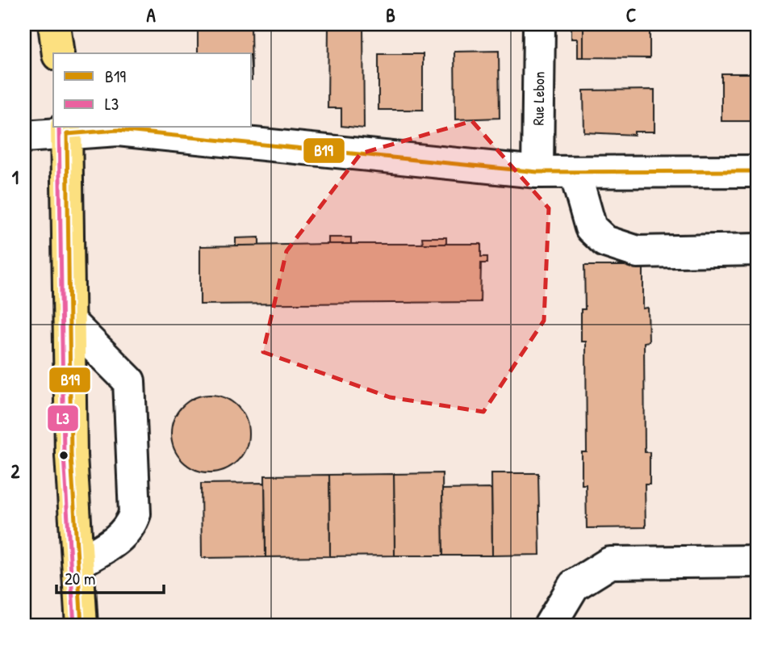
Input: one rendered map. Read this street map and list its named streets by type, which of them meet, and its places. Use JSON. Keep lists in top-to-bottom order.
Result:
{
  "streets": {
    "street": ["Rue Lebon"]
  },
  "lines": ["transit line L3", "transit line B19"],
  "legend": ["B19", "L3"],
  "scale_bar": "20 m",
  "grid": {
    "columns": ["A", "B", "C"],
    "rows": ["1", "2"]
  }
}
